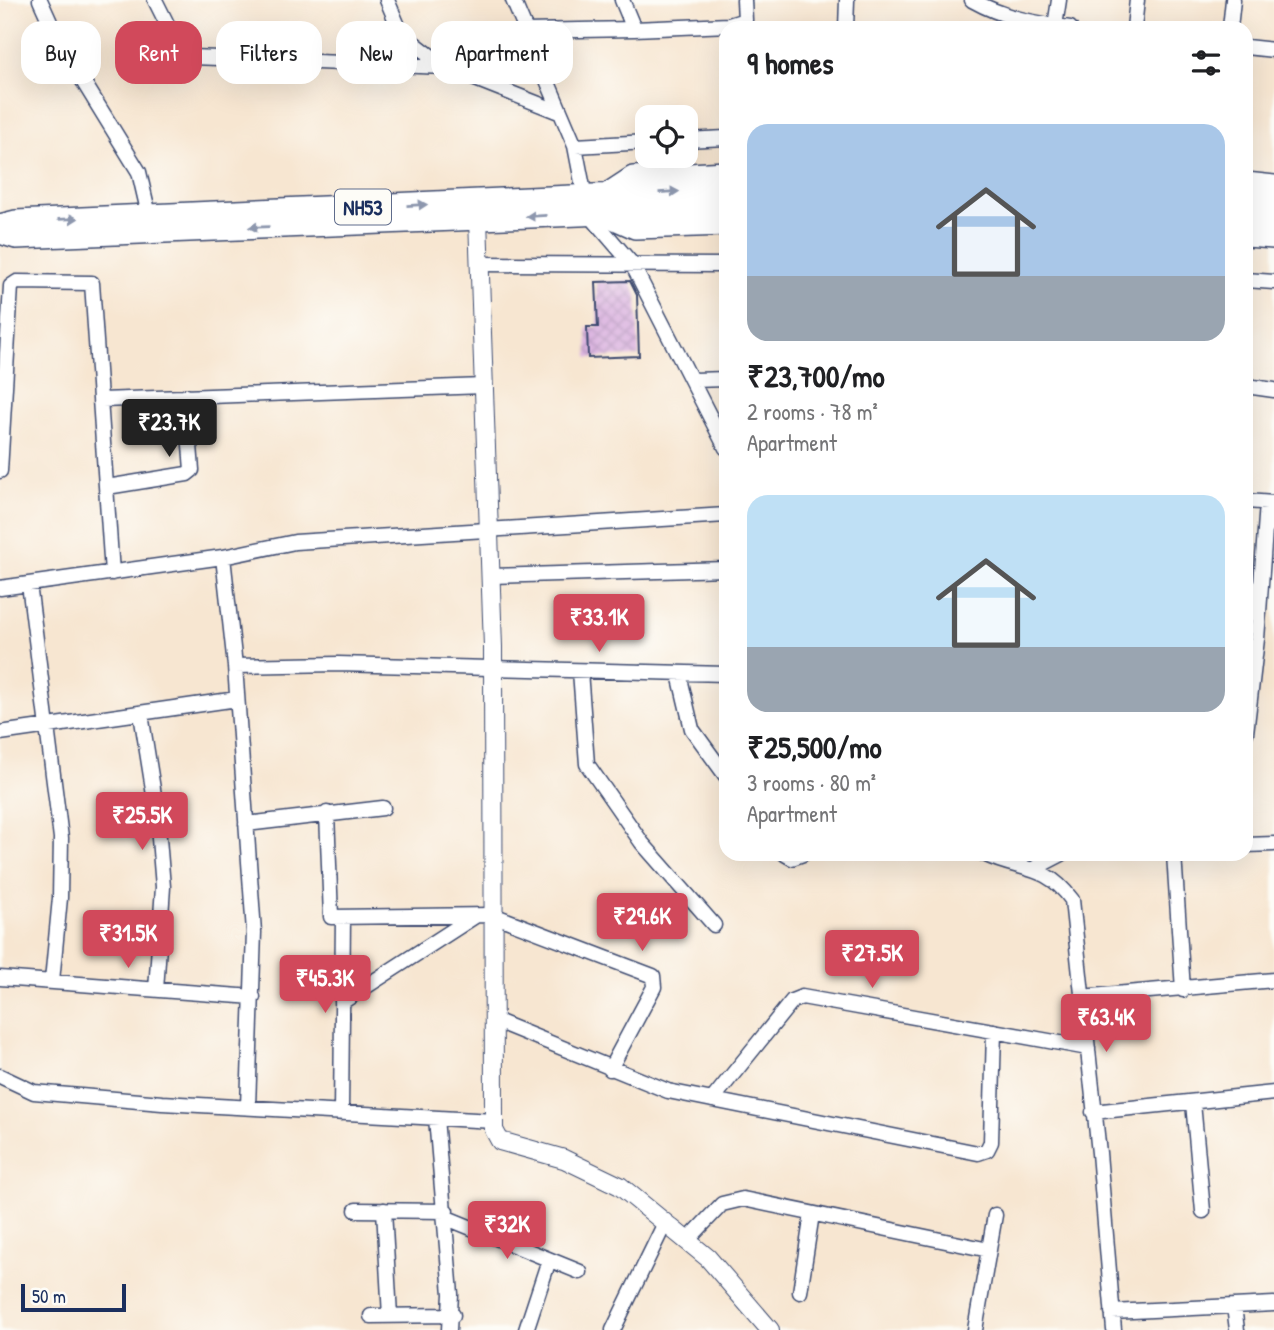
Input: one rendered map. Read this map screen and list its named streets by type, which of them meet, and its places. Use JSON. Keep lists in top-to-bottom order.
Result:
{
  "streets": {
    "highway": ["NH53"]
  },
  "scale_bar": "50 m",
  "page": {
    "chip": [
      "Buy",
      "Rent",
      "Filters",
      "New",
      "Apartment"
    ],
    "heading": "9 homes",
    "list": [
      {
        "name": "₹23,700/mo",
        "note": "2 rooms · 78 m² · Apartment"
      },
      {
        "name": "₹25,500/mo",
        "note": "3 rooms · 80 m² · Apartment"
      }
    ],
    "price": [
      "₹23.7K",
      "₹33.1K",
      "₹25.5K",
      "₹29.6K",
      "₹31.5K",
      "₹27.5K",
      "₹45.3K",
      "₹63.4K",
      "₹32K"
    ],
    "scale": "50 m"
  }
}
